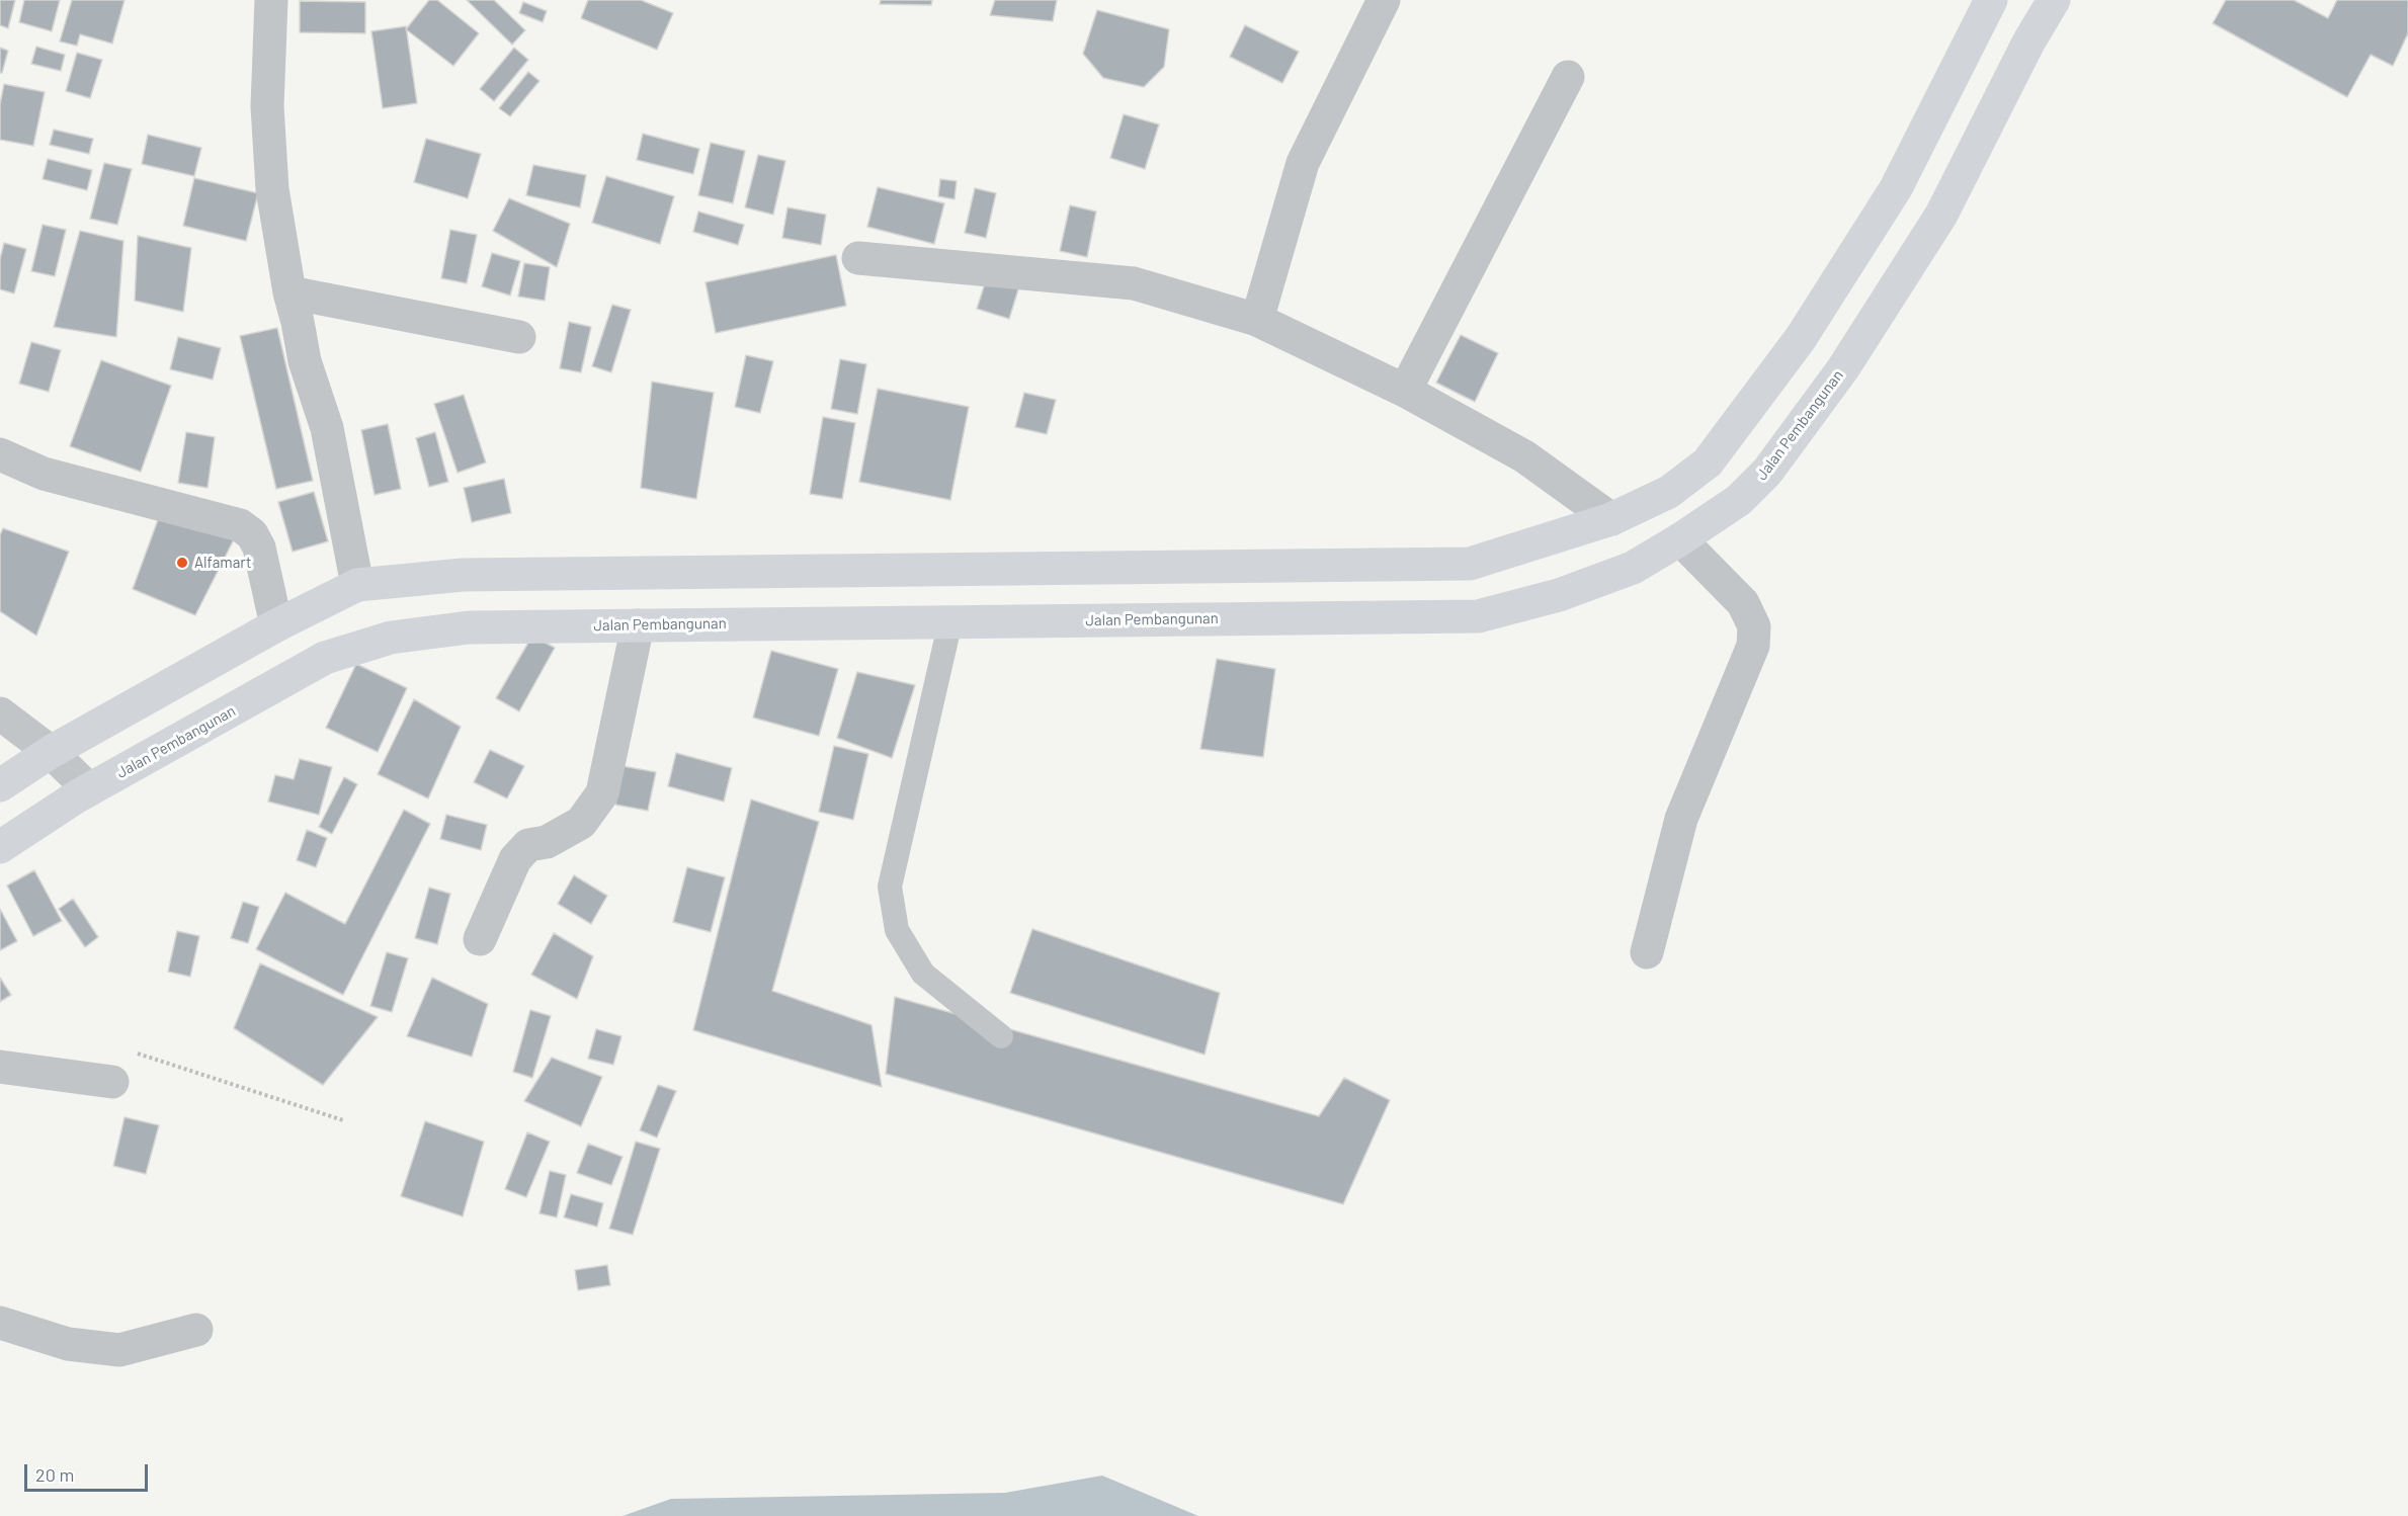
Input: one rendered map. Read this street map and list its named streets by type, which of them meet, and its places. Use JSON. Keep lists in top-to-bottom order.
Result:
{
  "streets": {
    "main road": ["Jalan Pembangunan"]
  },
  "places": ["Alfamart"],
  "scale_bar": "20 m"
}
